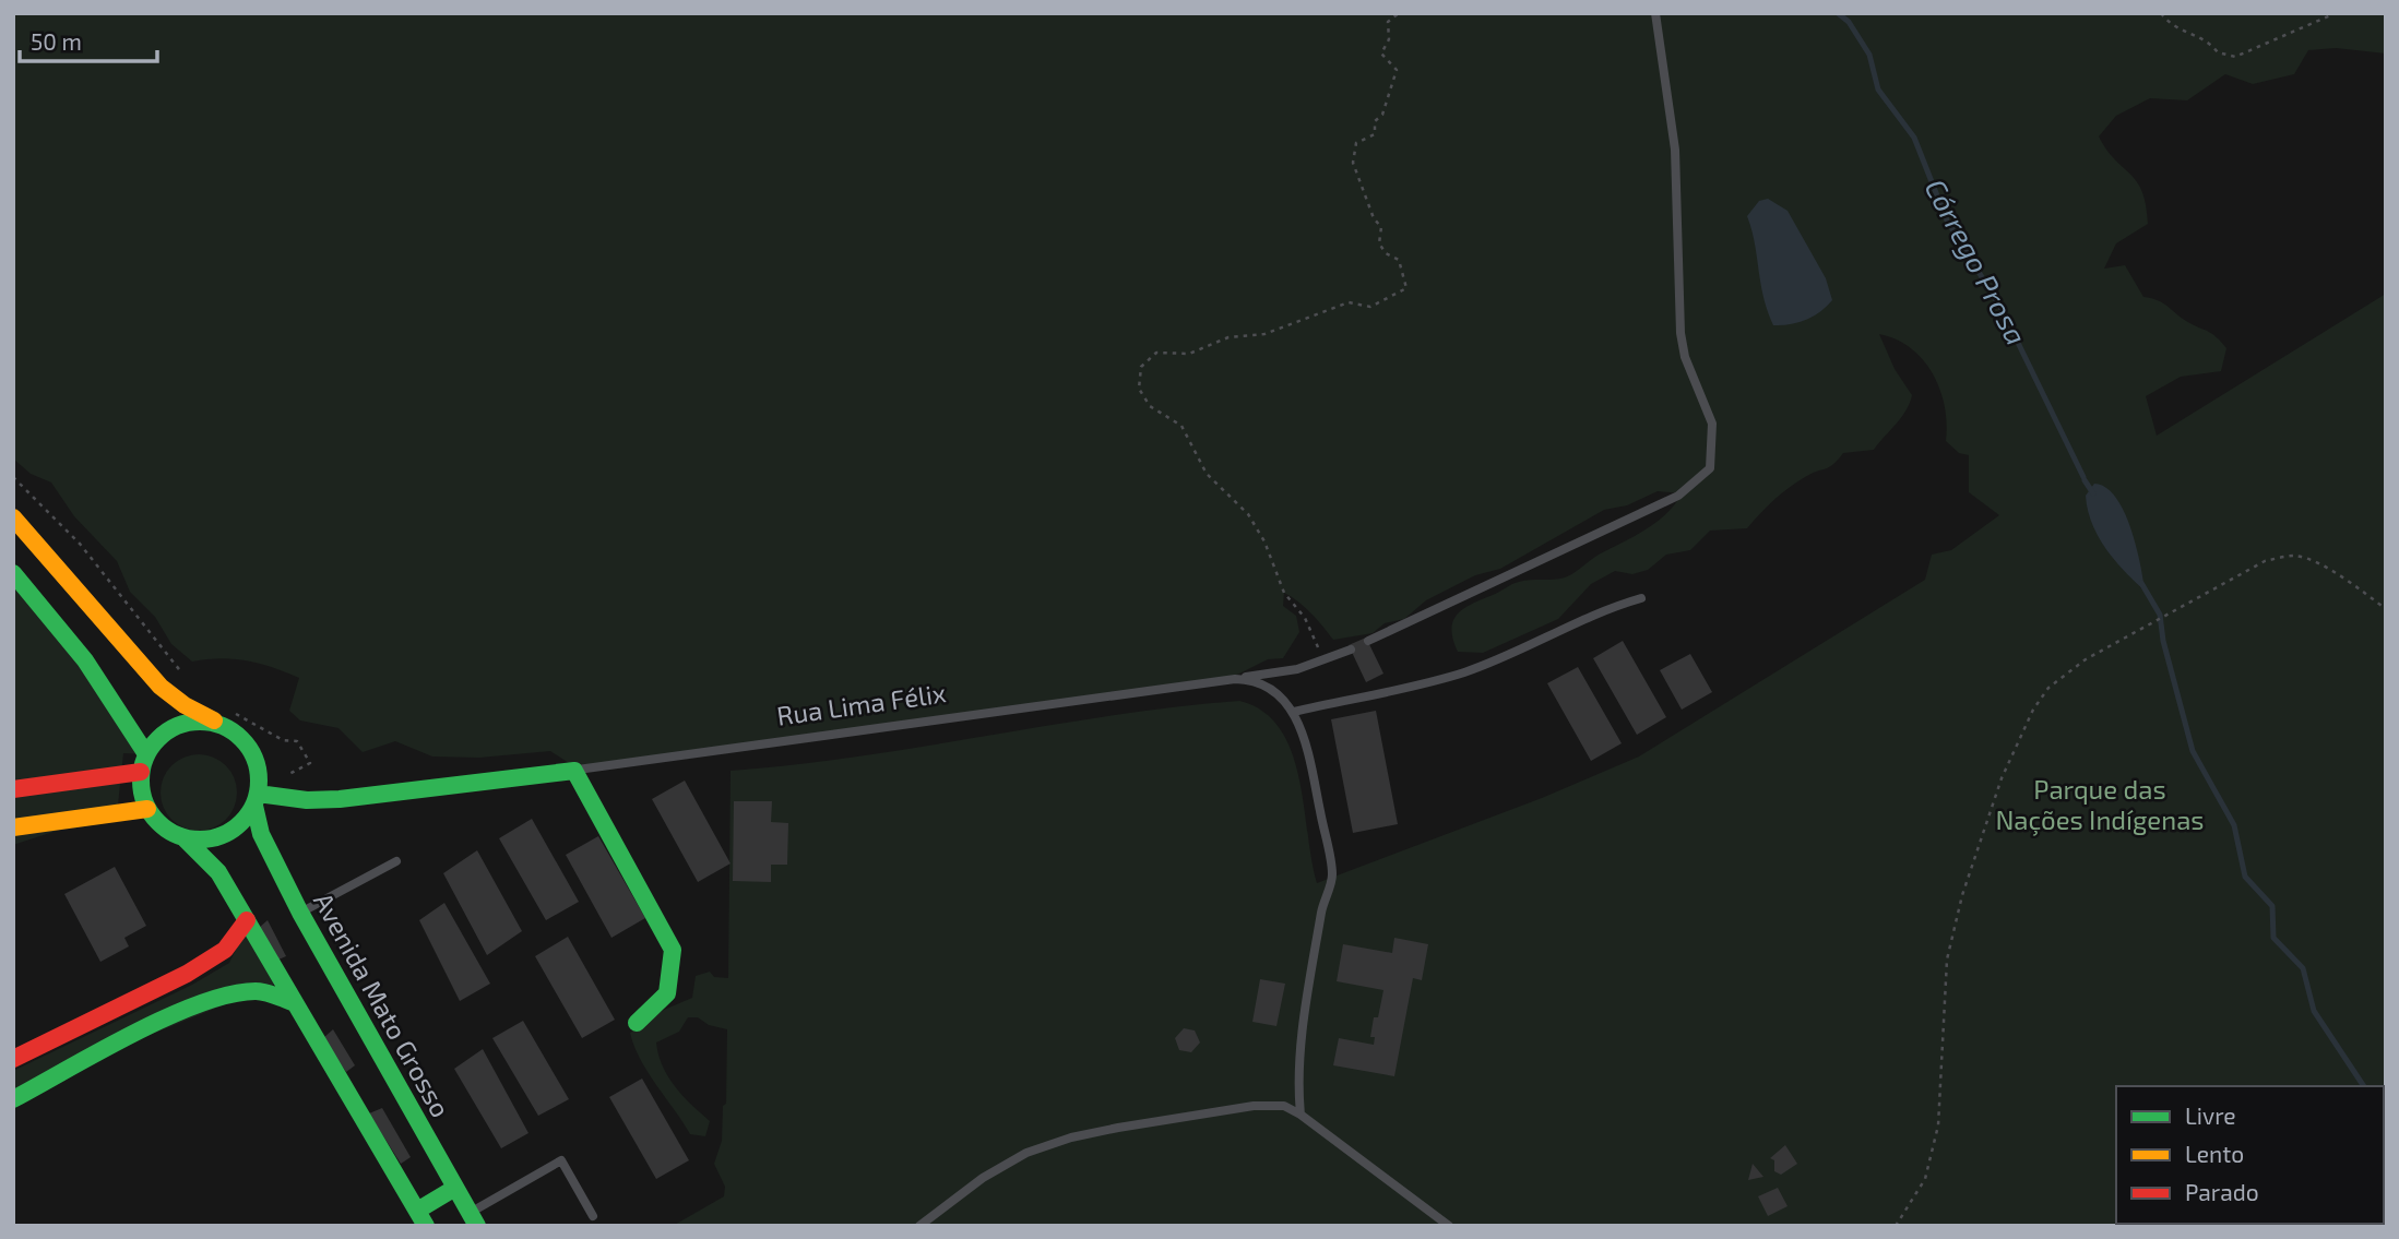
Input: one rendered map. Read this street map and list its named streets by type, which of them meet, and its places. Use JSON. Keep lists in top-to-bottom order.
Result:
{
  "streets": {
    "main road": ["Rua Lima Félix", "Avenida Mato Grosso"]
  },
  "crossings": [
    ["Rua Lima Félix", "Avenida Mato Grosso"]
  ],
  "water": ["Córrego Prosa"],
  "parks": ["Parque das Nações Indígenas"],
  "legend": ["Livre", "Lento", "Parado"],
  "scale_bar": "50 m"
}
